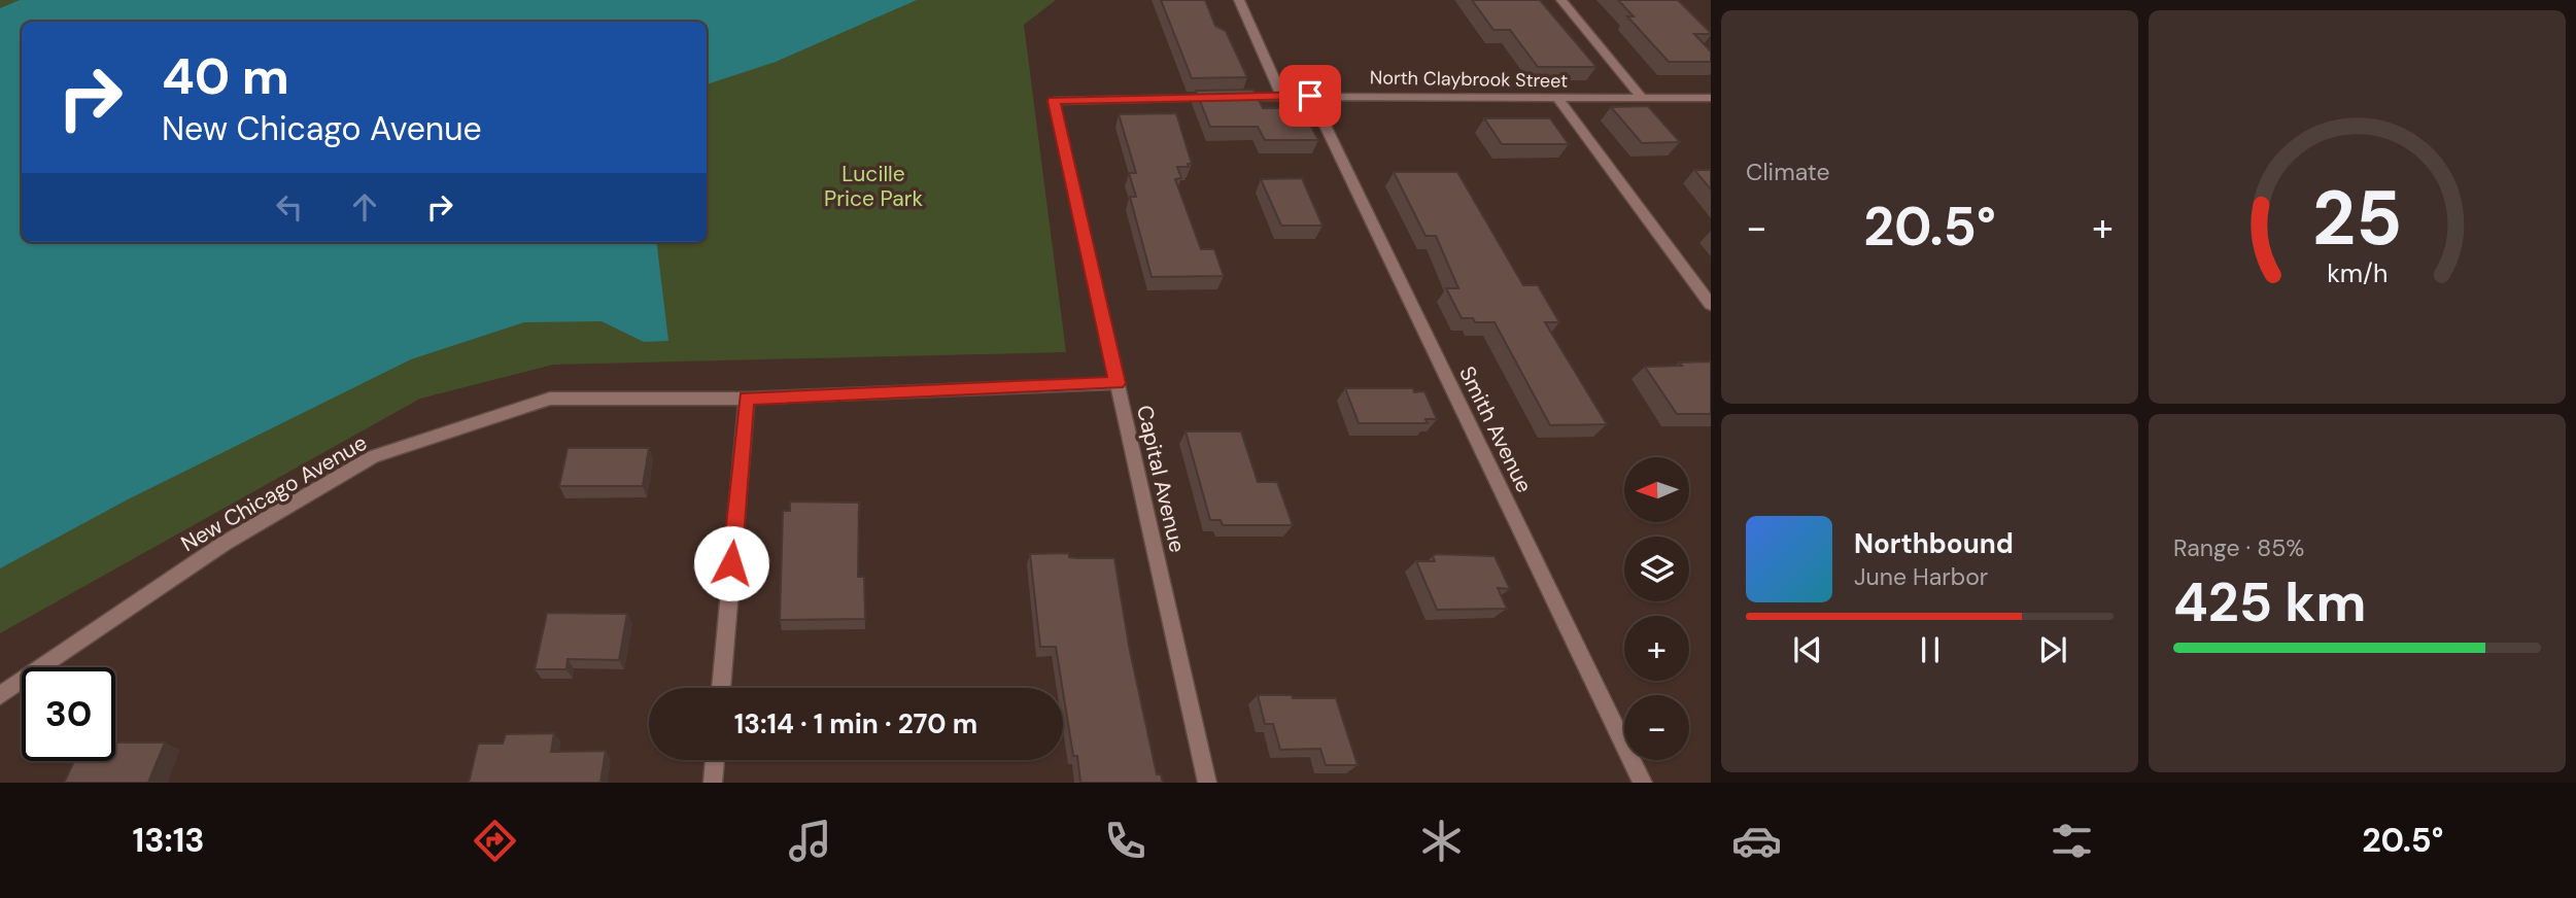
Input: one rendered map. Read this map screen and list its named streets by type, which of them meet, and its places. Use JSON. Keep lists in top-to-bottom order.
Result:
{
  "streets": {
    "street": [
      "North Claybrook Street",
      "Smith Avenue",
      "Capital Avenue",
      "New Chicago Avenue"
    ]
  },
  "crossings": [
    ["North Claybrook Street", "Smith Avenue"],
    ["North Claybrook Street", "Capital Avenue"],
    ["Capital Avenue", "New Chicago Avenue"]
  ],
  "parks": ["Lucille Price Park"],
  "north": "left",
  "page": {
    "tile": [
      "Climate",
      ["Range · 85%", "425 km"]
    ],
    "turn": ["40 m", "New Chicago Avenue"],
    "heat": ["−", "20.5°", "+"],
    "map_buttons": ["+", "−"],
    "song": ["Northbound", "June Harbor"],
    "limit": "30",
    "trip": "13:14 · 1 min · 270 m",
    "tabs": ["13:13", "20.5°"],
    "gauge": ["25", "km/h"]
  }
}
